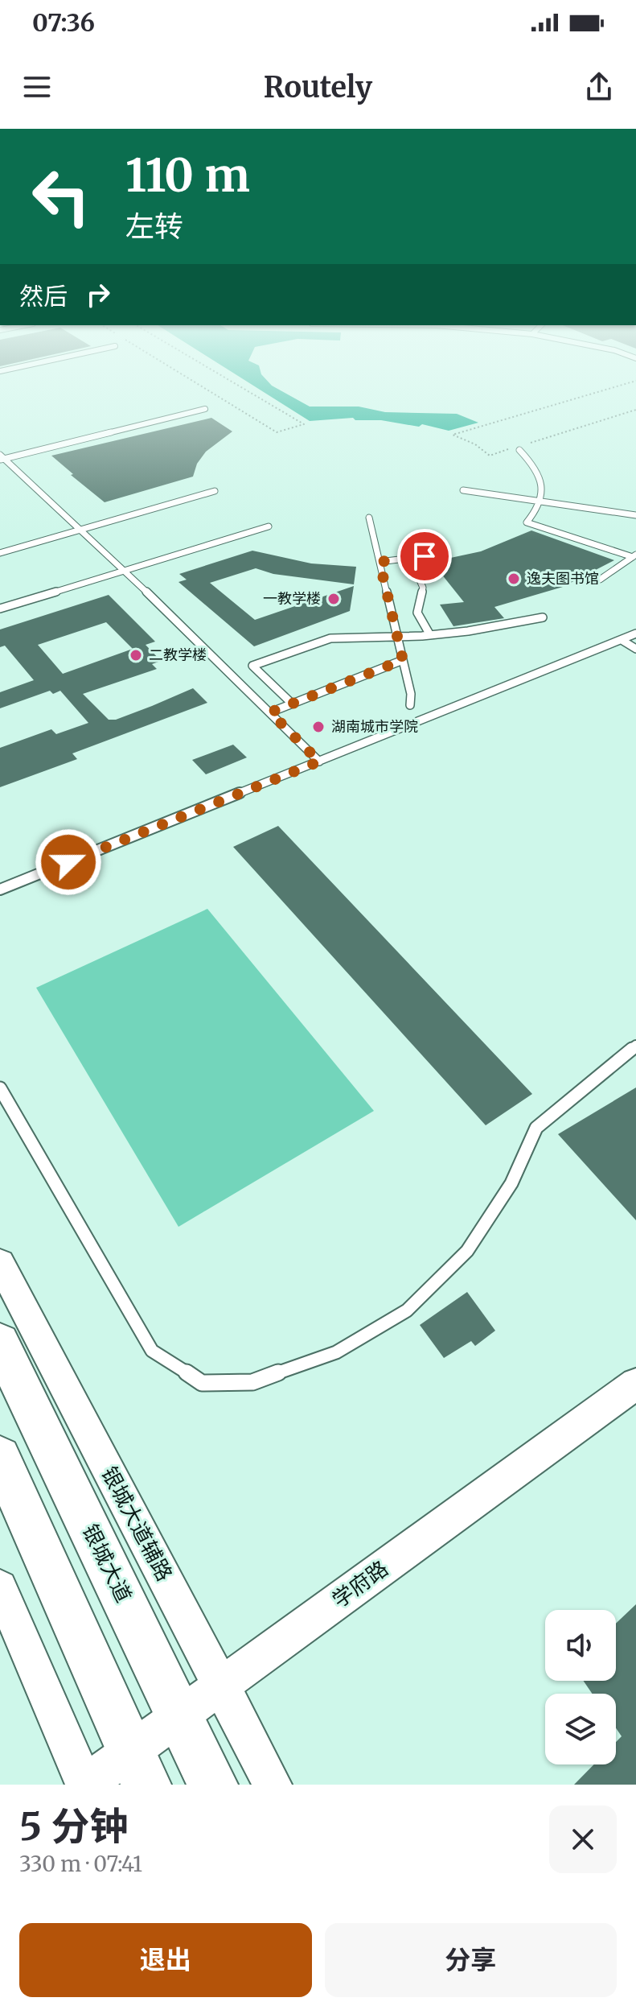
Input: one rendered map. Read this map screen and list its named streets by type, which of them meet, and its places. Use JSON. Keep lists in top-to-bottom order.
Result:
{
  "streets": {
    "main road": ["银城大道"],
    "street": ["银城大道辅路", "学府路"]
  },
  "crossings": [
    ["银城大道辅路", "学府路"],
    ["银城大道", "学府路"]
  ],
  "places": [
    "逸夫图书馆",
    "一教学楼",
    "二教学楼",
    "湖南城市学院"
  ],
  "page": {
    "status": "07:36",
    "header": "Routely",
    "turn": ["110 m", "左转"],
    "then": "然后",
    "heading": ["5 分钟", "330 m · 07:41"],
    "buttons": ["退出", "分享"]
  }
}
